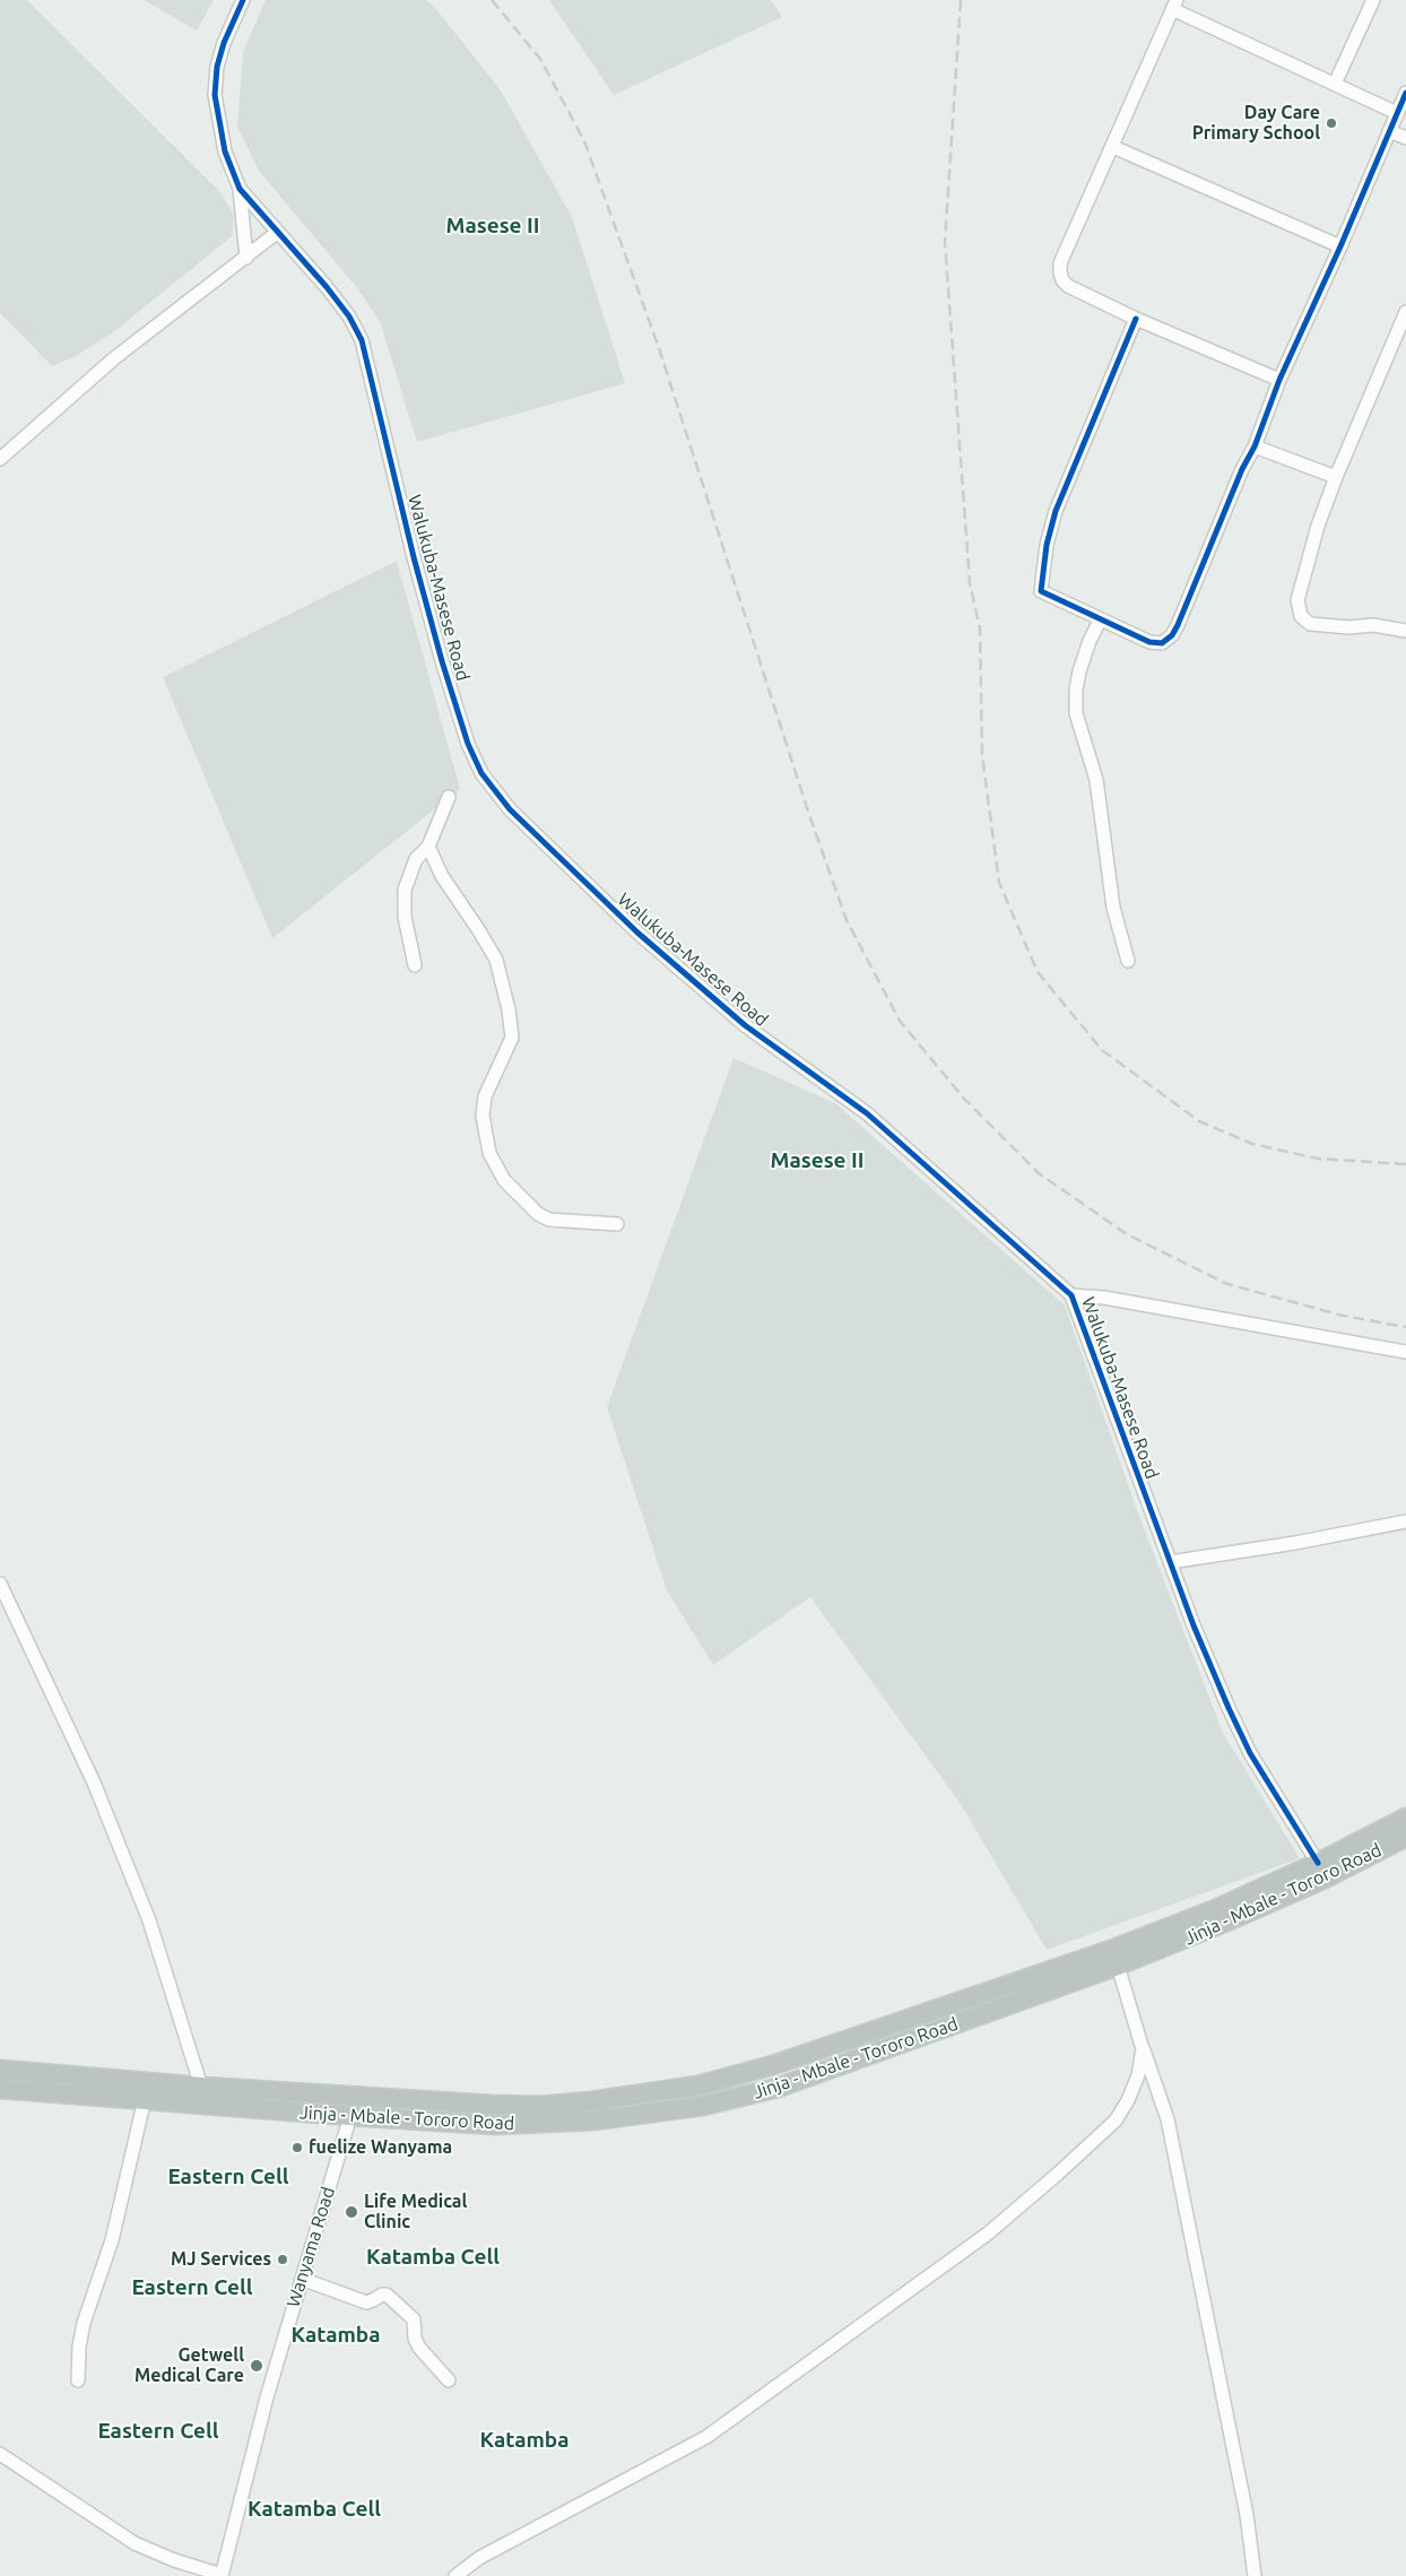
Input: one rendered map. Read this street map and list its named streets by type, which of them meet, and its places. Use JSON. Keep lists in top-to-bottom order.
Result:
{
  "streets": {
    "highway": ["Jinja - Mbale - Tororo Road"],
    "street": ["Walukuba-Masese Road", "Wanyama Road"]
  },
  "crossings": [
    ["Walukuba-Masese Road", "Jinja - Mbale - Tororo Road"],
    ["Jinja - Mbale - Tororo Road", "Wanyama Road"]
  ],
  "districts": [
    "Masese II",
    "Masese II",
    "Eastern Cell",
    "Katamba Cell",
    "Eastern Cell",
    "Katamba",
    "Eastern Cell",
    "Katamba",
    "Katamba Cell"
  ],
  "places": [
    "Day Care Primary School",
    "fuelize Wanyama",
    "Life Medical Clinic",
    "MJ Services",
    "Getwell Medical Care"
  ]
}
